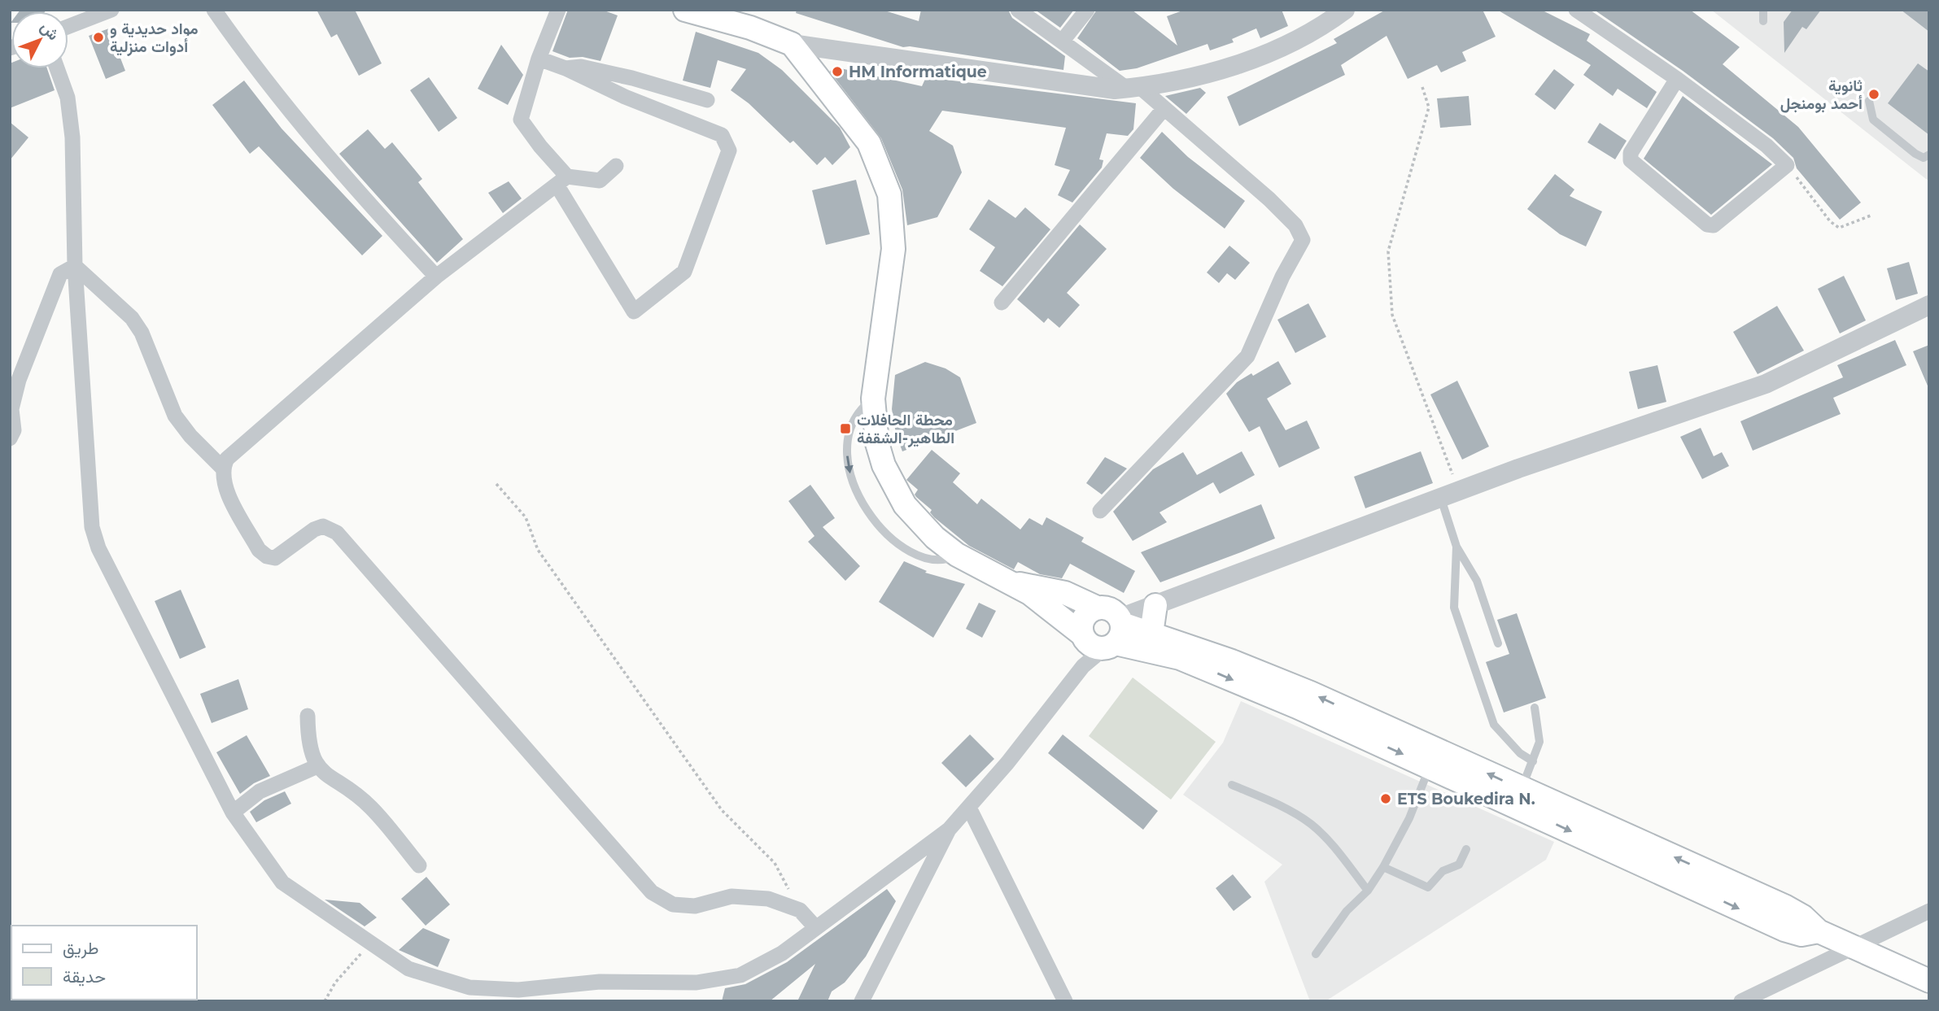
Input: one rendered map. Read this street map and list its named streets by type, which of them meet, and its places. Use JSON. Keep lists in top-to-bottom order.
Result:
{
  "places": {
    "other": [
      "مواد حديدية و أدوات منزلية",
      "HM Informatique",
      "ثانوية أحمد بومنجل",
      "ETS Boukedira N."
    ],
    "transit": ["محطة الحافلات الطاهير-الشقفة"]
  },
  "legend": ["طريق", "حديقة"],
  "north": "top right"
}
